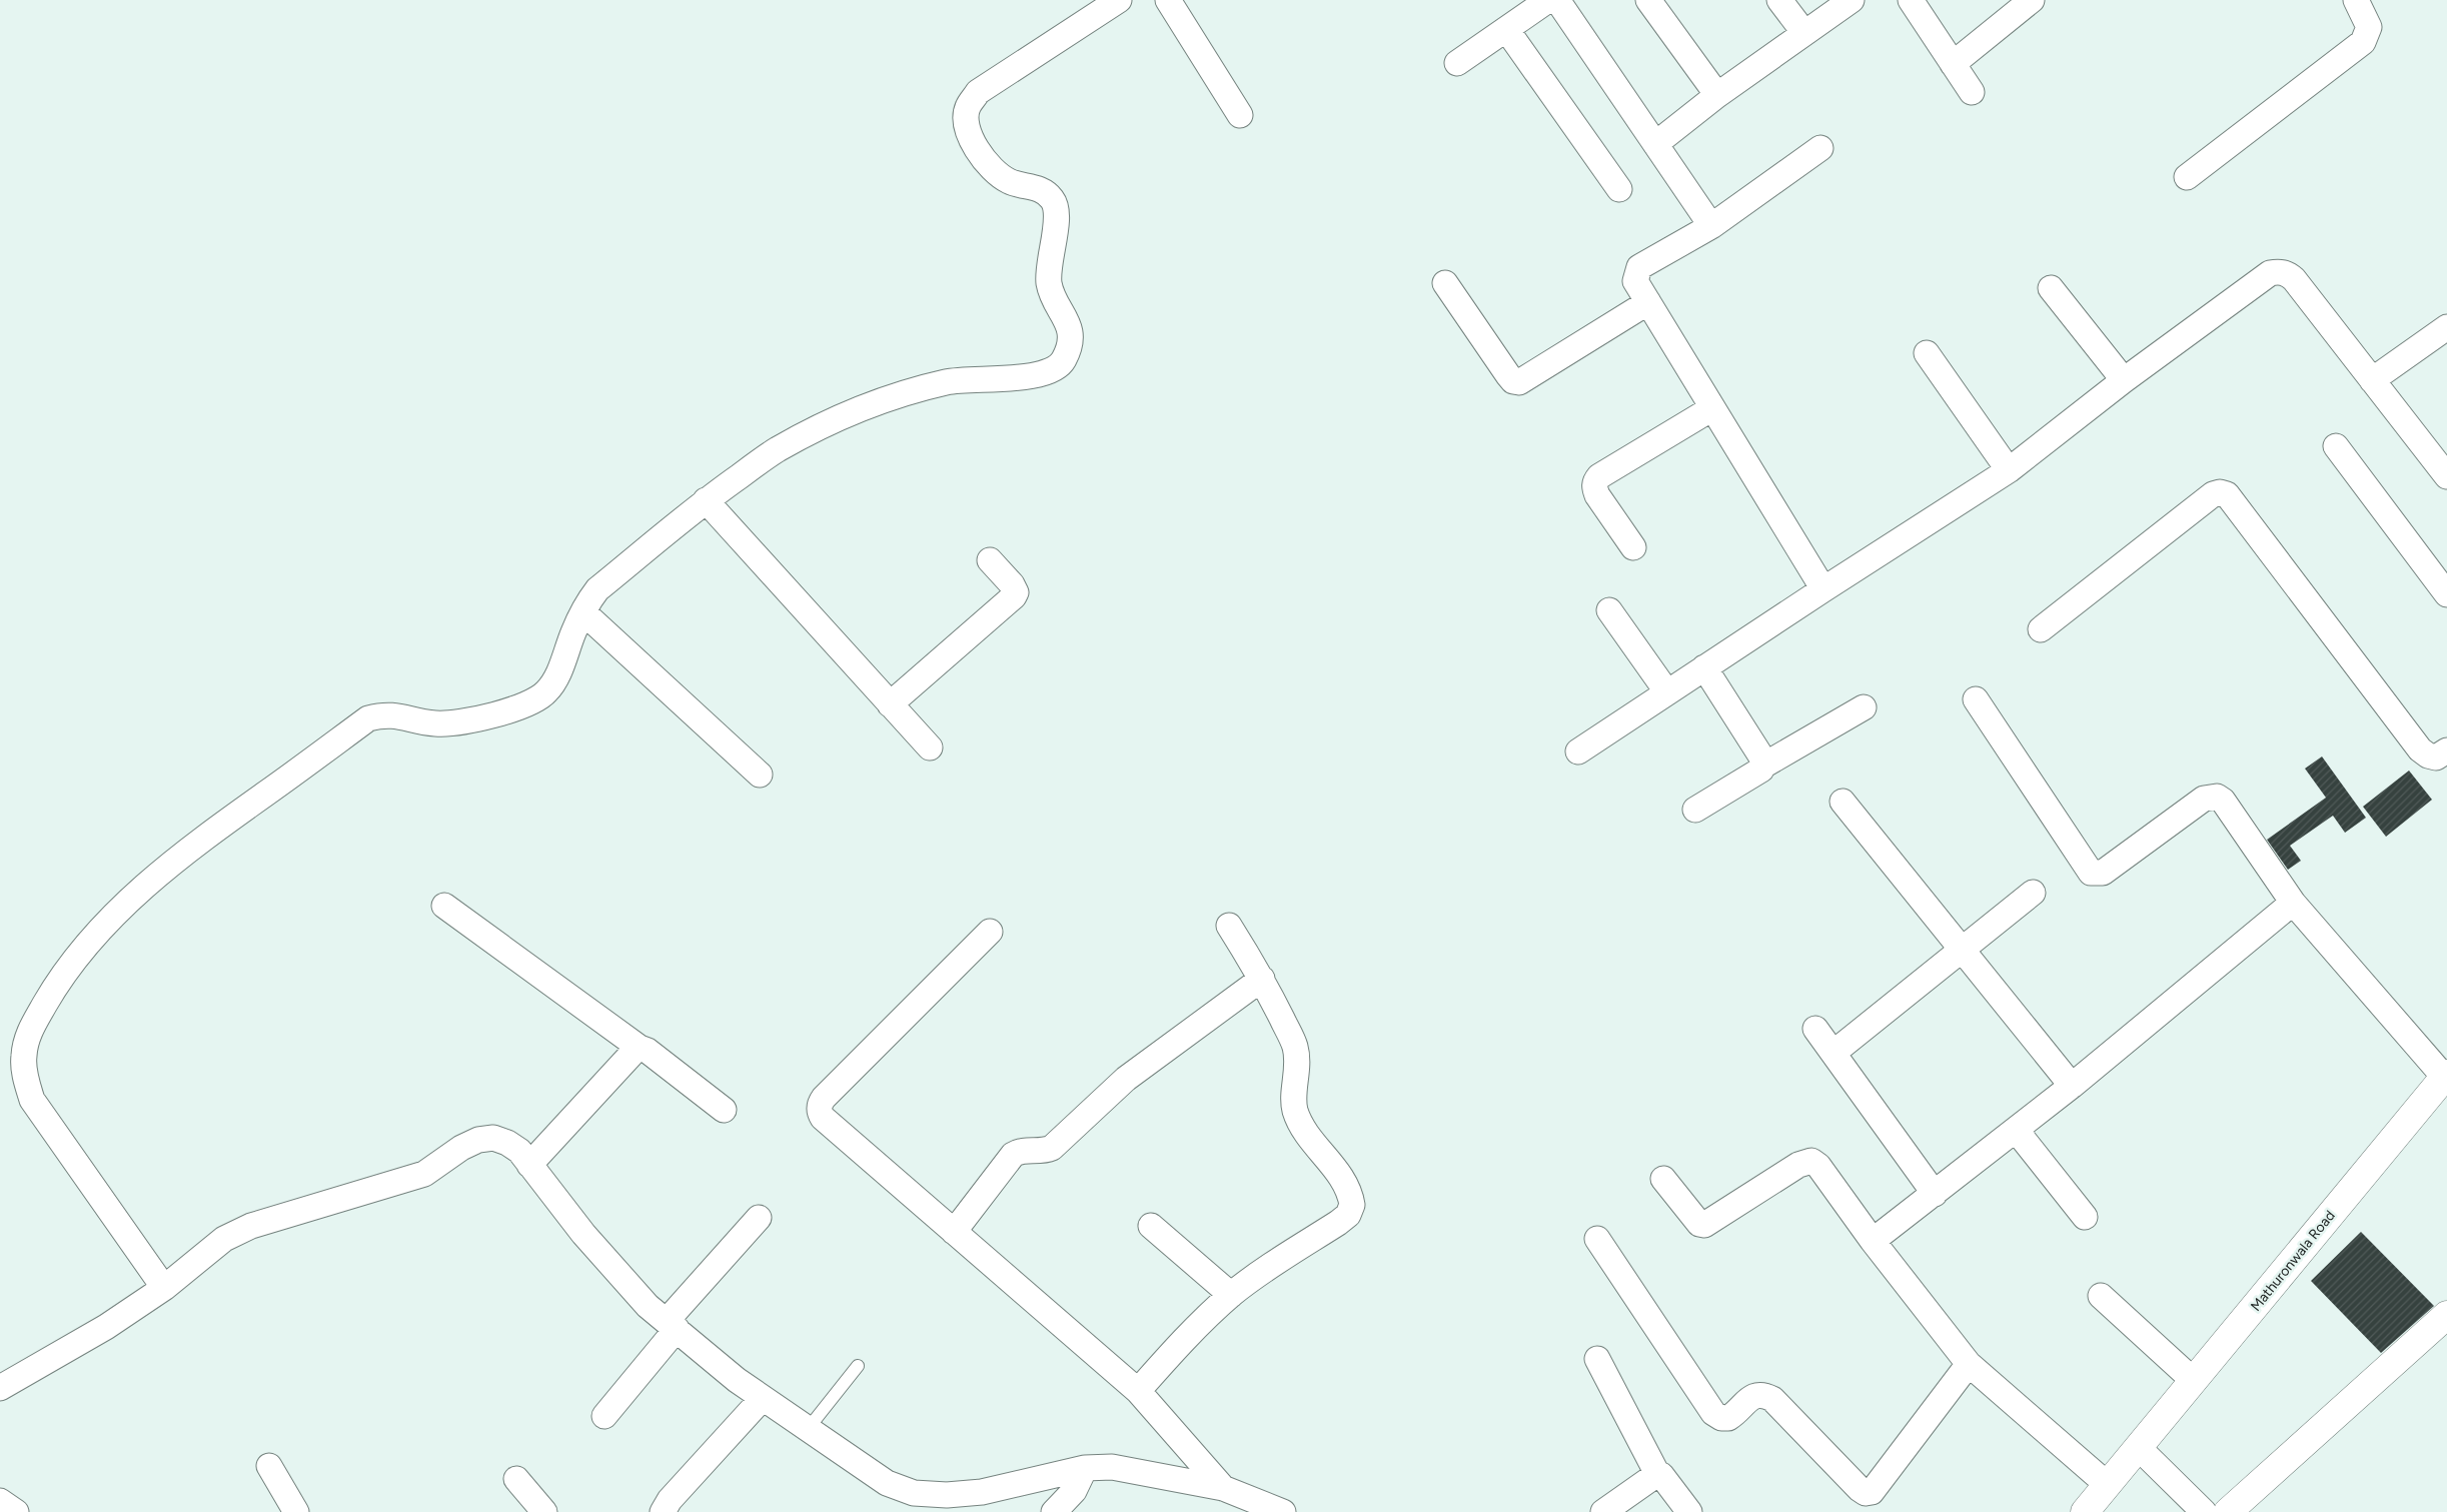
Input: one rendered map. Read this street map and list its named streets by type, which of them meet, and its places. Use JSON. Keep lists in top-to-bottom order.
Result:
{
  "streets": {
    "street": ["Mathuronwala Road"]
  }
}
